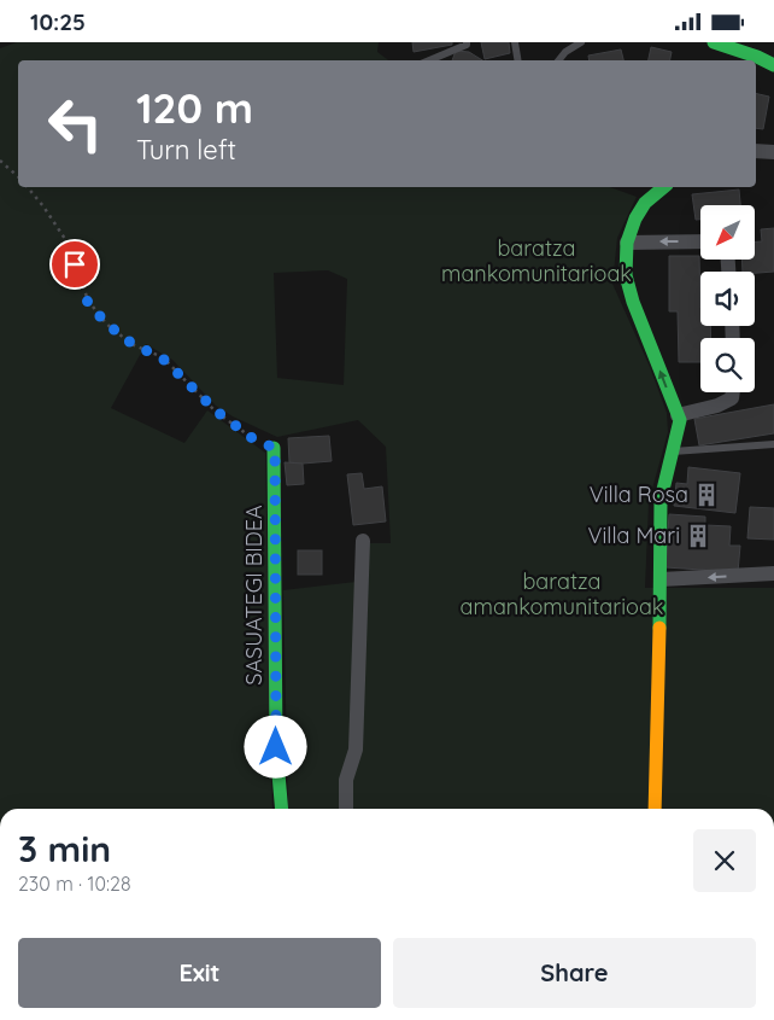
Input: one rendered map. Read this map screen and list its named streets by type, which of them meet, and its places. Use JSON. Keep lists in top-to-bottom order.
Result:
{
  "streets": {
    "street": ["SASUATEGI BIDEA"]
  },
  "parks": ["baratza mankomunitarioak", "baratza amankomunitarioak"],
  "places": {
    "building": ["Villa Rosa", "Villa Mari"]
  },
  "north": "bottom left",
  "page": {
    "status": "10:25",
    "turn": ["120 m", "Turn left"],
    "heading": ["3 min", "230 m · 10:28"],
    "buttons": ["Exit", "Share"]
  }
}
